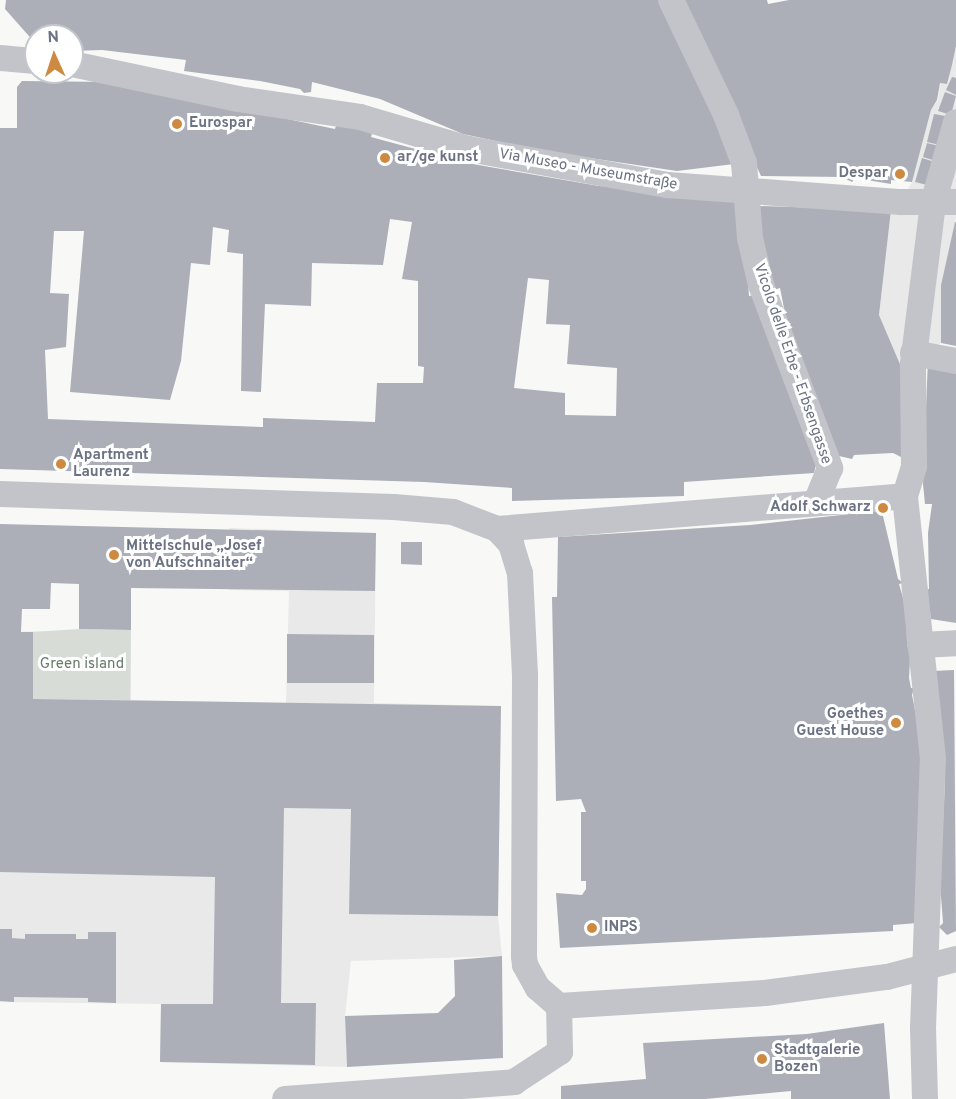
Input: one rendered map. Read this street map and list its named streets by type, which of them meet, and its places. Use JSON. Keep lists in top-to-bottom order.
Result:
{
  "streets": {
    "street": ["Via Museo - Museumstraße", "Vicolo delle Erbe - Erbsengasse"]
  },
  "crossings": [
    ["Via Museo - Museumstraße", "Vicolo delle Erbe - Erbsengasse"]
  ],
  "parks": ["Green island"],
  "places": [
    "Eurospar",
    "ar/ge kunst",
    "Despar",
    "Apartment Laurenz",
    "Adolf Schwarz",
    "Mittelschule „Josef von Aufschnaiter“",
    "Goethes Guest House",
    "INPS",
    "Stadtgalerie Bozen"
  ],
  "north": "top"
}
